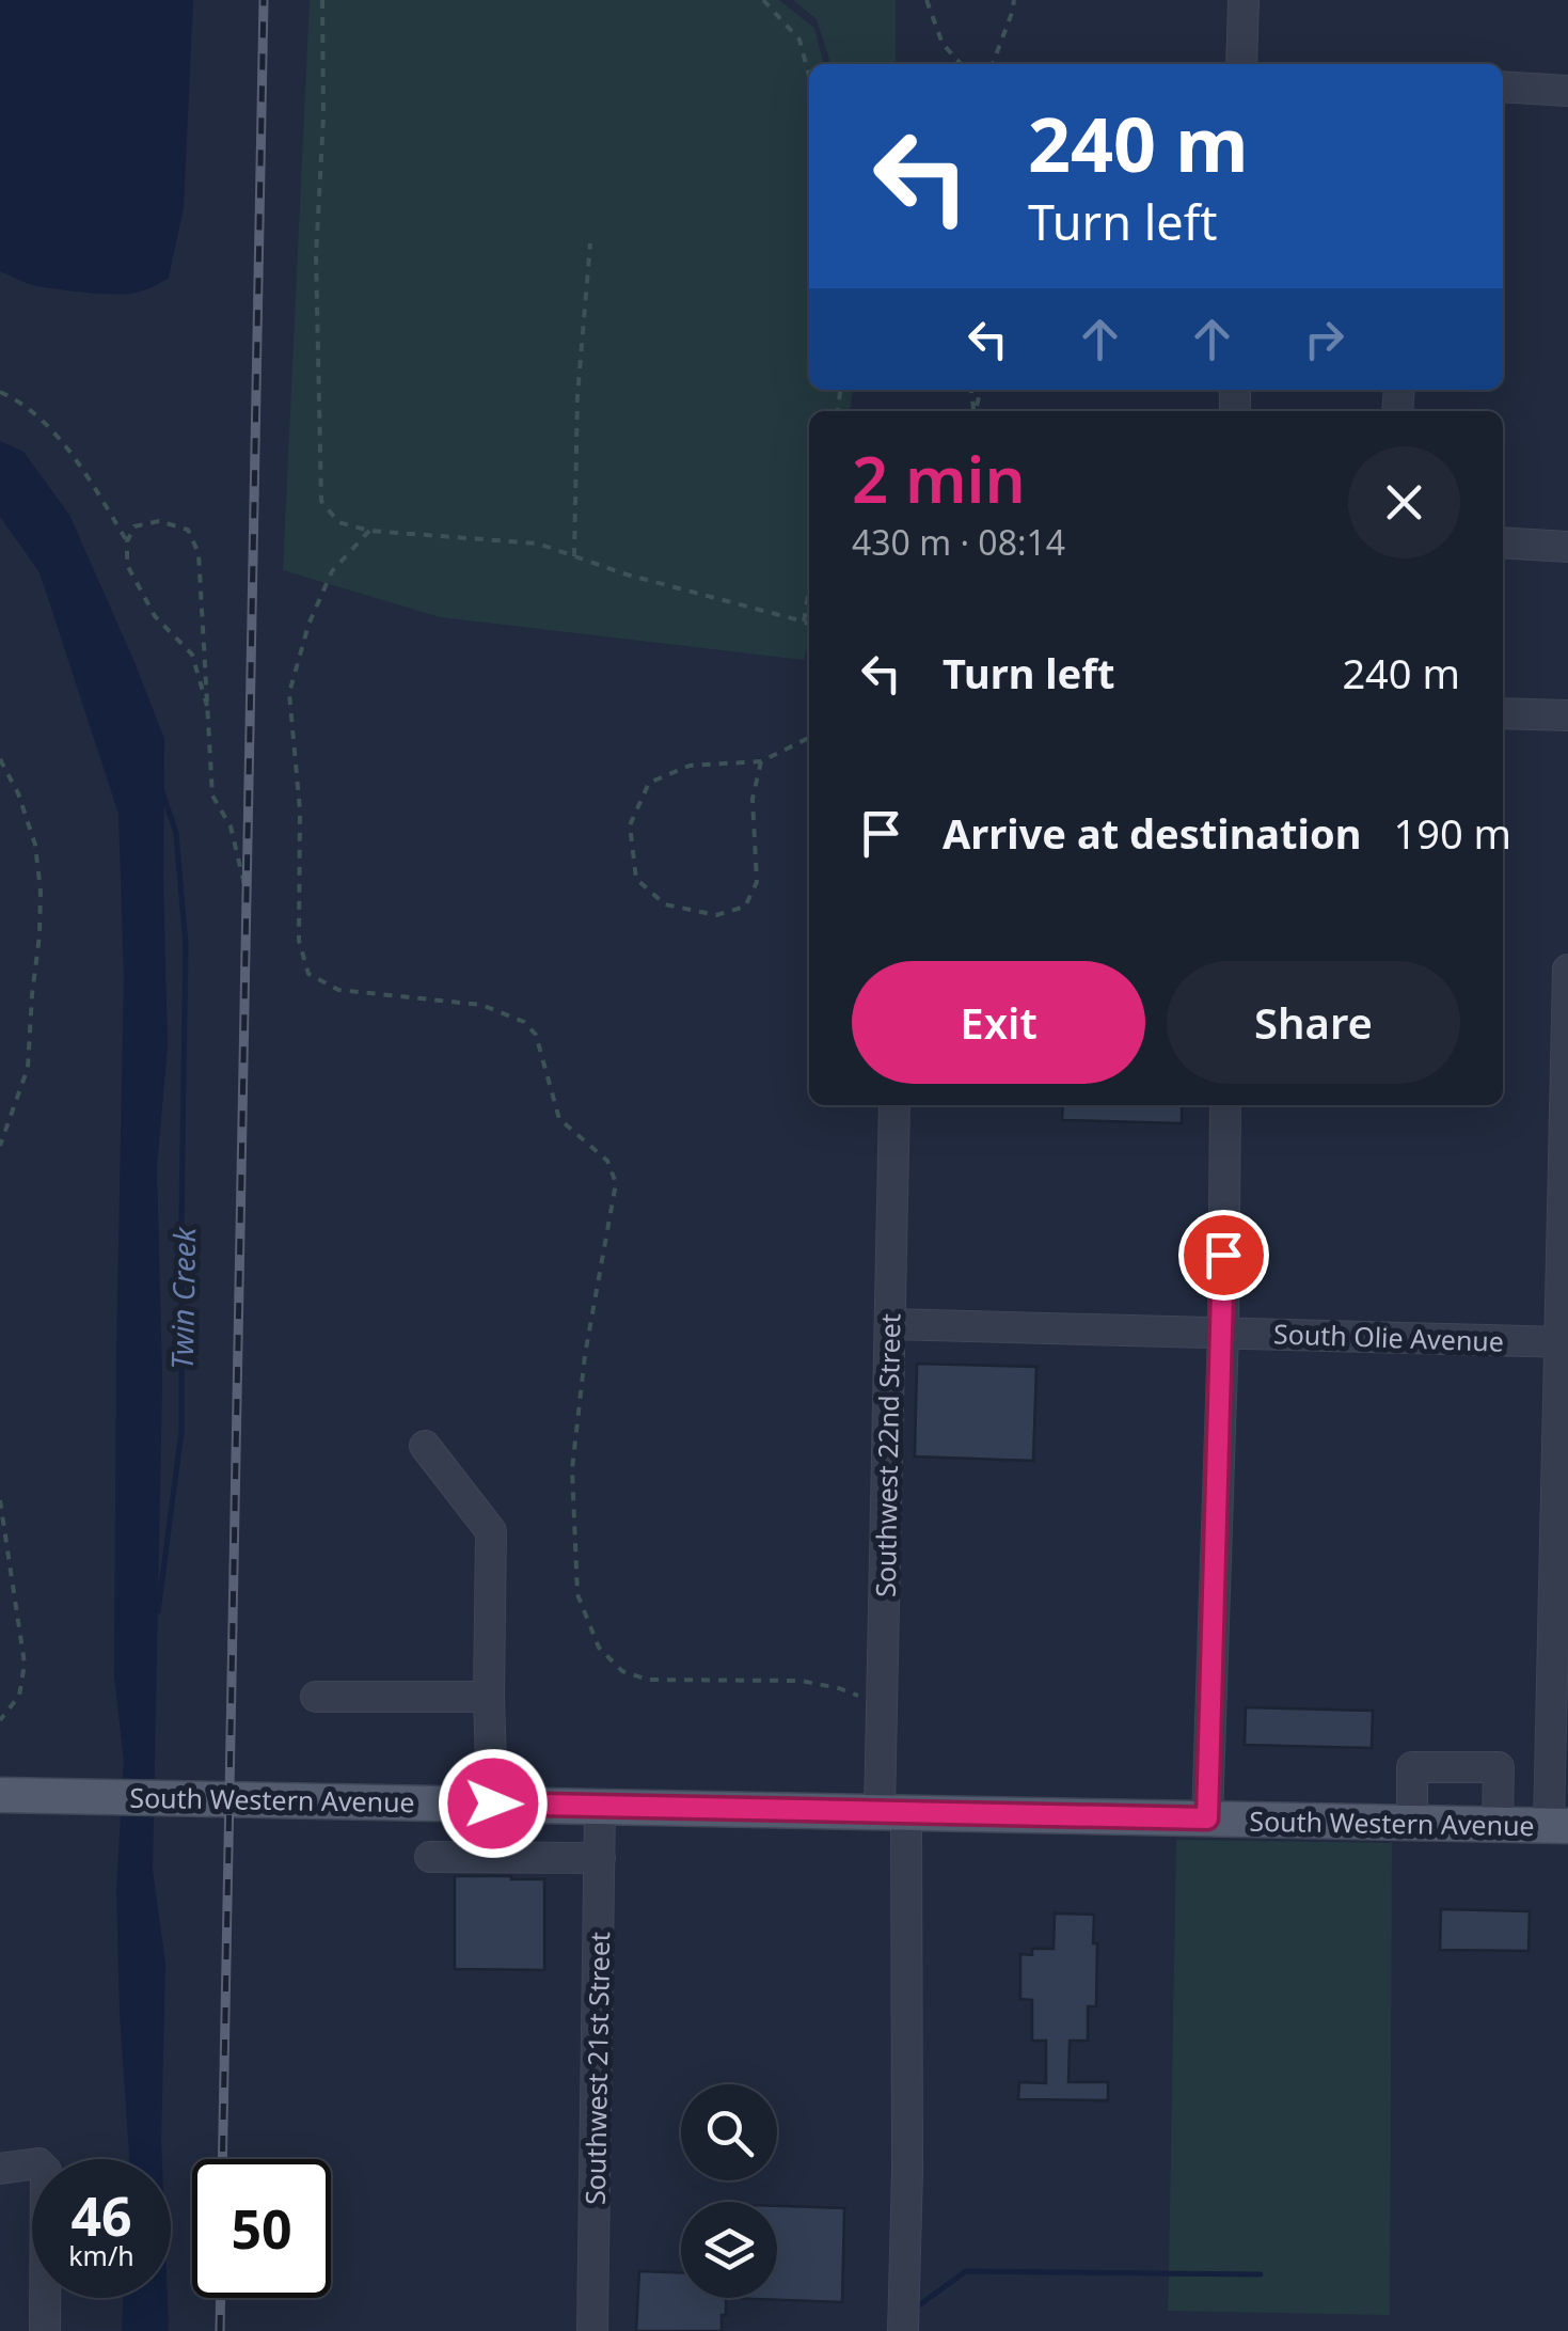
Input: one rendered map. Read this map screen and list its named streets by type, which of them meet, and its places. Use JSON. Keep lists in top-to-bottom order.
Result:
{
  "streets": {
    "main road": ["South Western Avenue"],
    "street": ["South Olie Avenue", "Southwest 22nd Street", "Southwest 21st Street"]
  },
  "crossings": [
    ["South Olie Avenue", "Southwest 22nd Street"],
    ["Southwest 22nd Street", "South Western Avenue"],
    ["South Western Avenue", "Southwest 21st Street"]
  ],
  "water": ["Twin Creek"],
  "page": {
    "turn": ["240 m", "Turn left"],
    "heading": ["2 min", "430 m · 08:14"],
    "list": [
      {
        "name": "Turn left",
        "value": "240 m"
      },
      {
        "name": "Arrive at destination",
        "value": "190 m"
      }
    ],
    "buttons": ["Exit", "Share"],
    "speed": "46 km/h",
    "limit": "50"
  }
}
